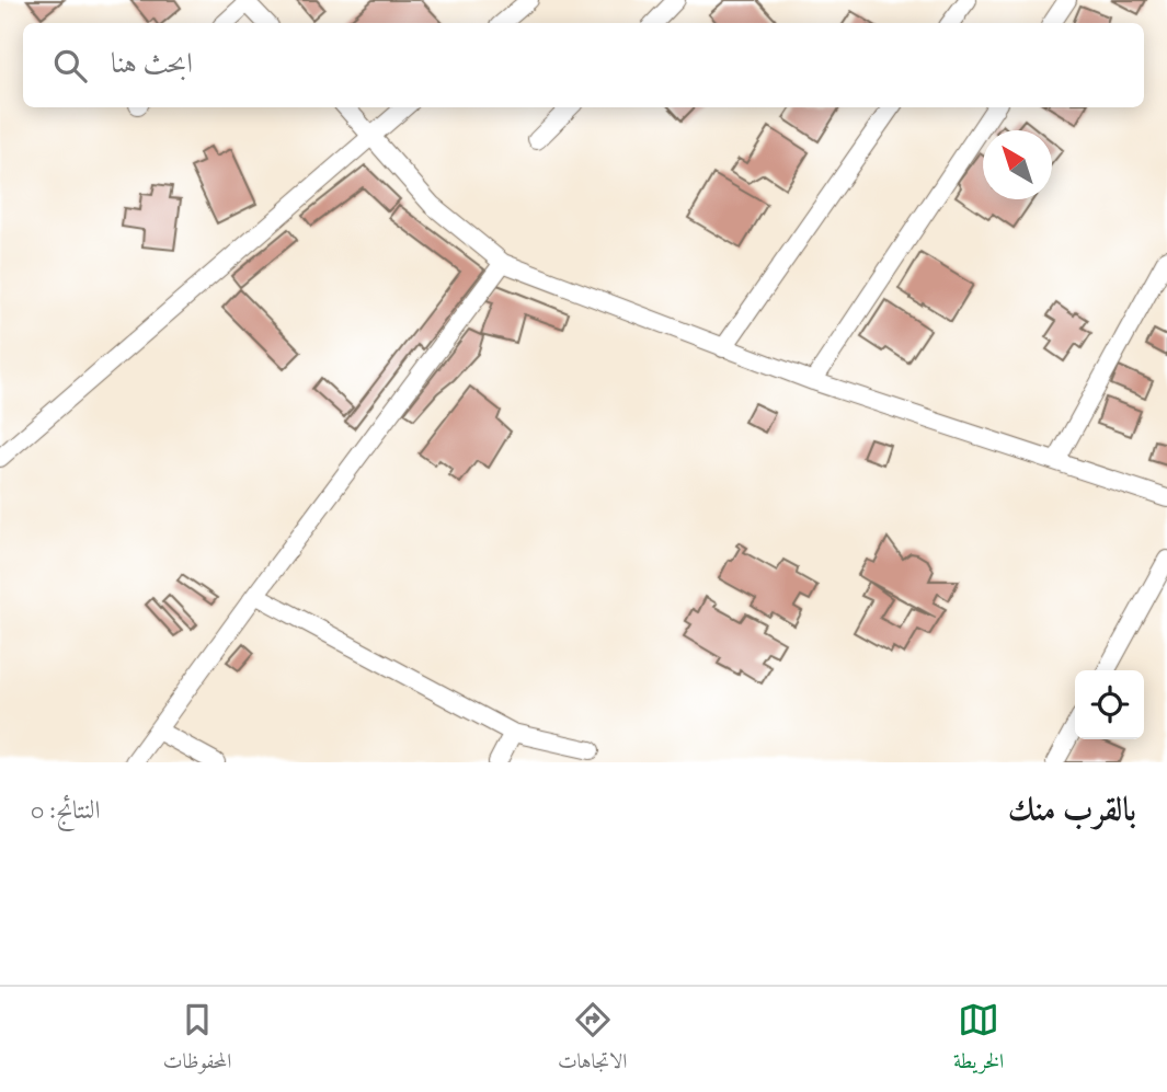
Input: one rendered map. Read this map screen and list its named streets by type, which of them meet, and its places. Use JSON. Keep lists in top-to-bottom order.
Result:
{
  "north": "top left",
  "page": {
    "search": "ابحث هنا",
    "heading": ["بالقرب منك", "النتائج: 0"],
    "nav": ["الخريطة", "الاتجاهات", "المحفوظات"]
  }
}
